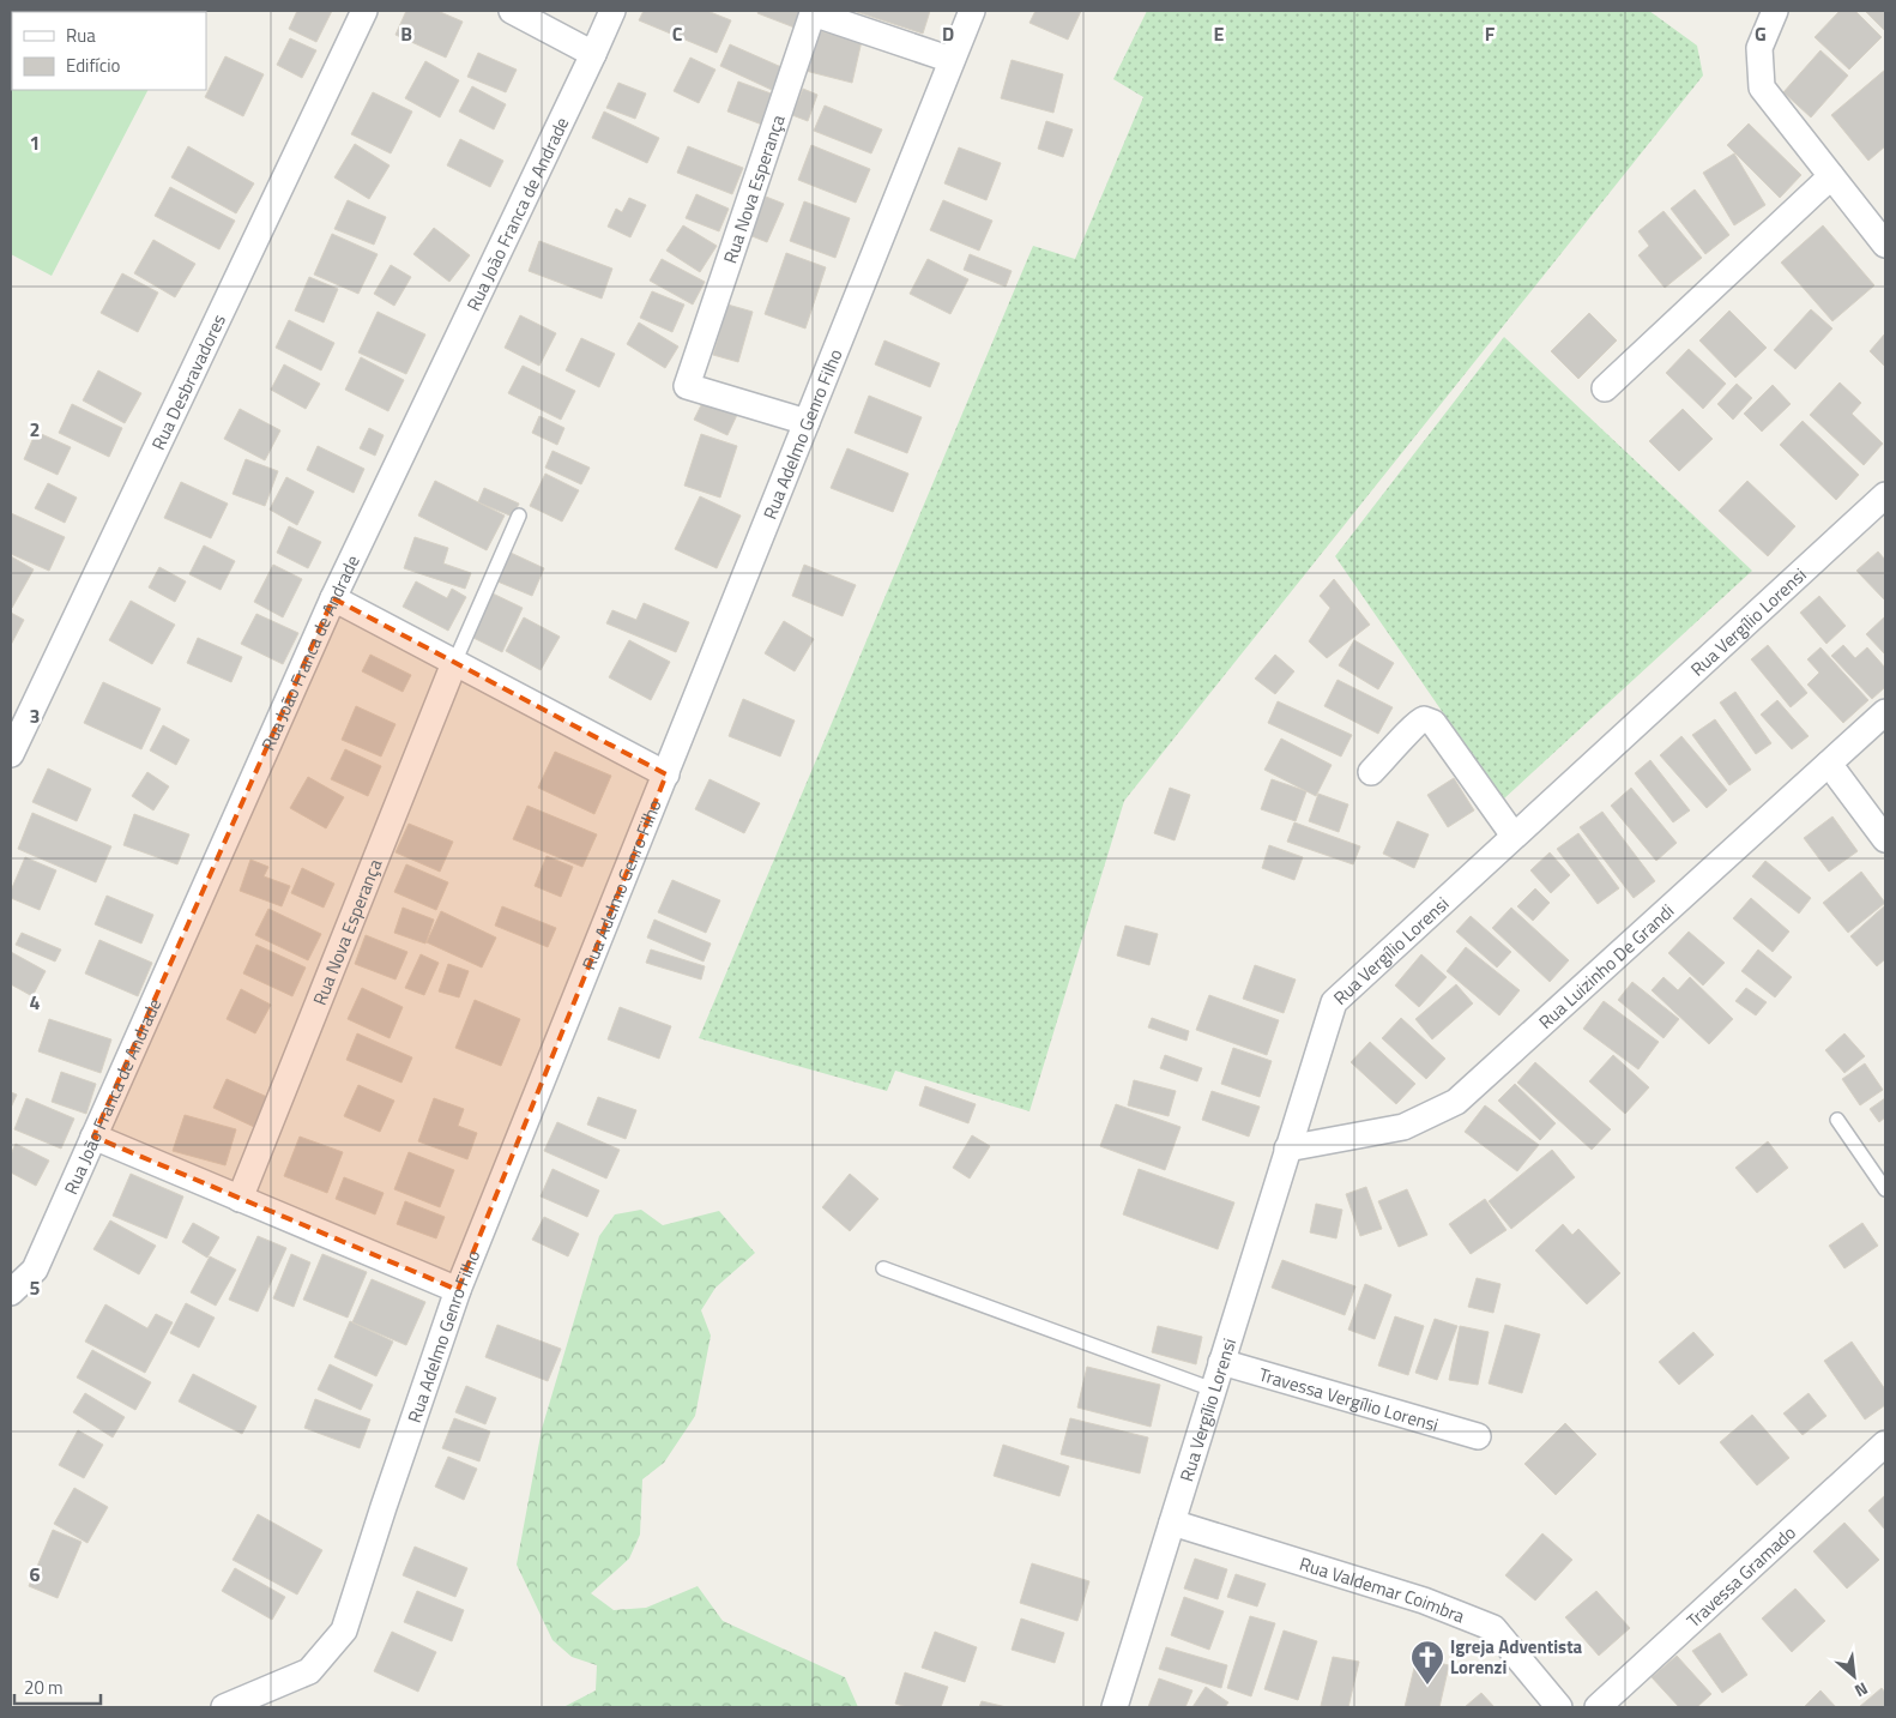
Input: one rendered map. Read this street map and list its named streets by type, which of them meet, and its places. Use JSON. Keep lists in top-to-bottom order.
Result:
{
  "streets": {
    "street": [
      "Rua Nova Esperança",
      "Rua João Franca de Andrade",
      "Rua Desbravadores",
      "Rua Adelmo Genro Filho",
      "Rua Vergílio Lorensi",
      "Rua Luizinho De Grandi",
      "Travessa Vergílio Lorensi",
      "Travessa Gramado",
      "Rua Valdemar Coimbra"
    ]
  },
  "crossings": [
    ["Rua Nova Esperança", "Rua Adelmo Genro Filho"],
    ["Rua Vergílio Lorensi", "Rua Luizinho De Grandi"],
    ["Rua Vergílio Lorensi", "Travessa Vergílio Lorensi"],
    ["Rua Vergílio Lorensi", "Rua Valdemar Coimbra"]
  ],
  "places": {
    "church": ["Igreja Adventista Lorenzi"]
  },
  "legend": ["Rua", "Edifício"],
  "scale_bar": "20 m",
  "north": "bottom right",
  "grid": {
    "columns": [
      "B",
      "C",
      "D",
      "E",
      "F",
      "G"
    ],
    "rows": [
      "1",
      "2",
      "3",
      "4",
      "5",
      "6"
    ]
  }
}
